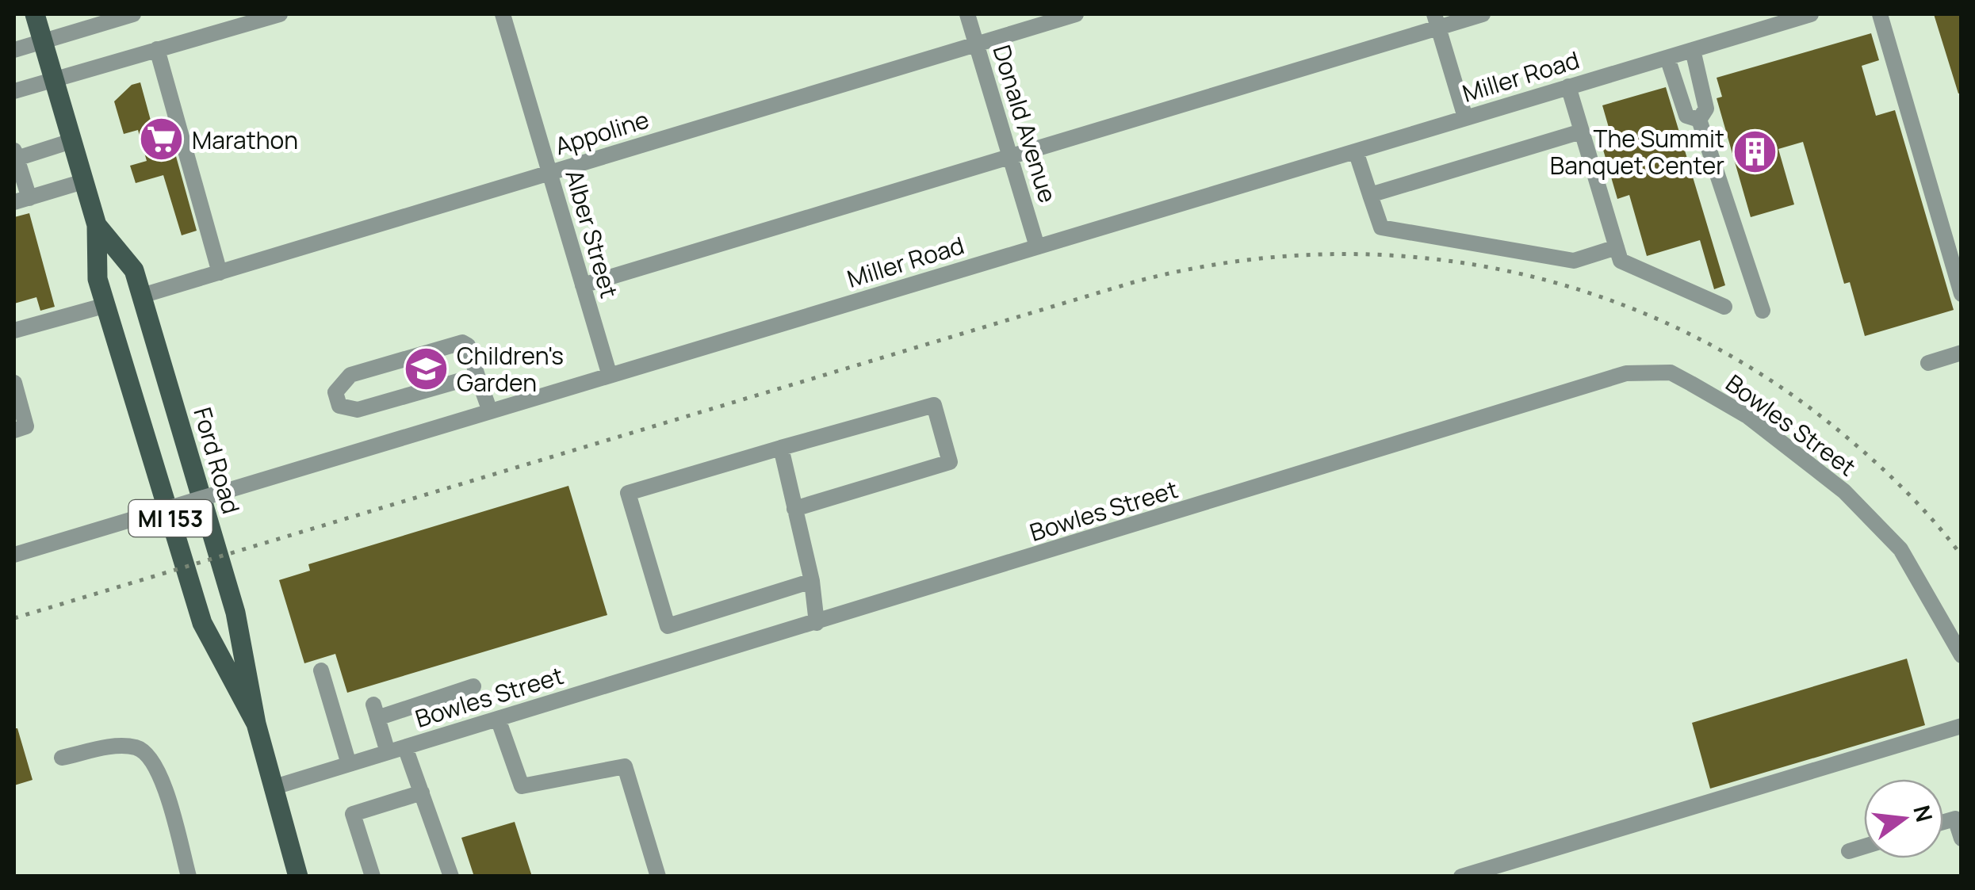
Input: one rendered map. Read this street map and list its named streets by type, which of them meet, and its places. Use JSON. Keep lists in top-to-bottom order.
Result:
{
  "streets": {
    "main road": ["Ford Road", "MI 153"],
    "street": [
      "Miller Road",
      "Donald Avenue",
      "Appoline",
      "Alber Street",
      "Bowles Street"
    ]
  },
  "crossings": [
    ["Miller Road", "Donald Avenue"],
    ["Miller Road", "Alber Street"],
    ["Donald Avenue", "Appoline"],
    ["Appoline", "Alber Street"],
    ["Appoline", "Ford Road"],
    ["Bowles Street", "Ford Road"]
  ],
  "places": {
    "supermarket": ["Marathon"],
    "building": ["The Summit Banquet Center"],
    "school or university": ["Children's Garden"]
  },
  "north": "right"
}
